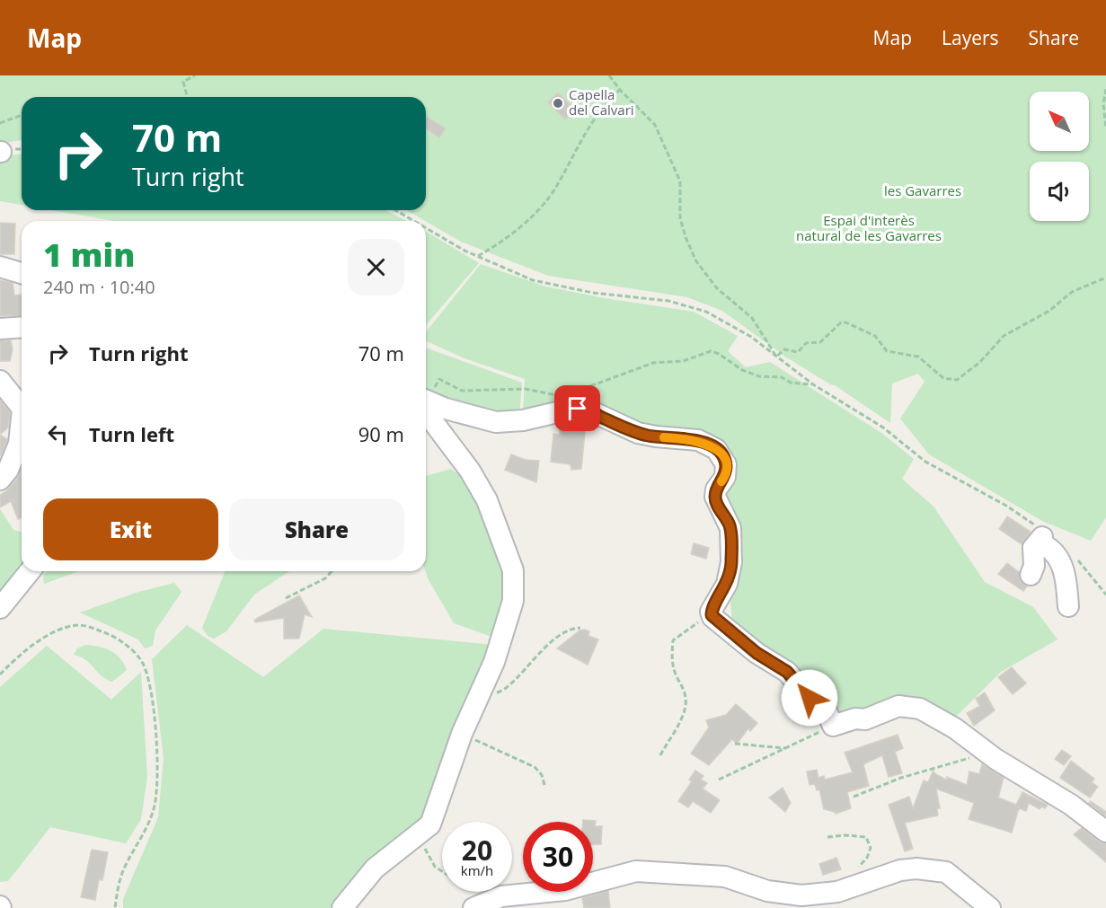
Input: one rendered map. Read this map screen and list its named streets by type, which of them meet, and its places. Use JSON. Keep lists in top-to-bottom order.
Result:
{
  "parks": ["les Gavarres", "Espai d'interès natural de les Gavarres"],
  "places": ["Capella del Calvari"],
  "north": "top left",
  "page": {
    "header": "Map",
    "nav": ["Map", "Layers", "Share"],
    "turn": ["70 m", "Turn right"],
    "heading": ["1 min", "240 m · 10:40"],
    "list": [
      {
        "name": "Turn right",
        "value": "70 m"
      },
      {
        "name": "Turn left",
        "value": "90 m"
      }
    ],
    "buttons": ["Exit", "Share"],
    "speed": "20 km/h",
    "limit": "30"
  }
}
